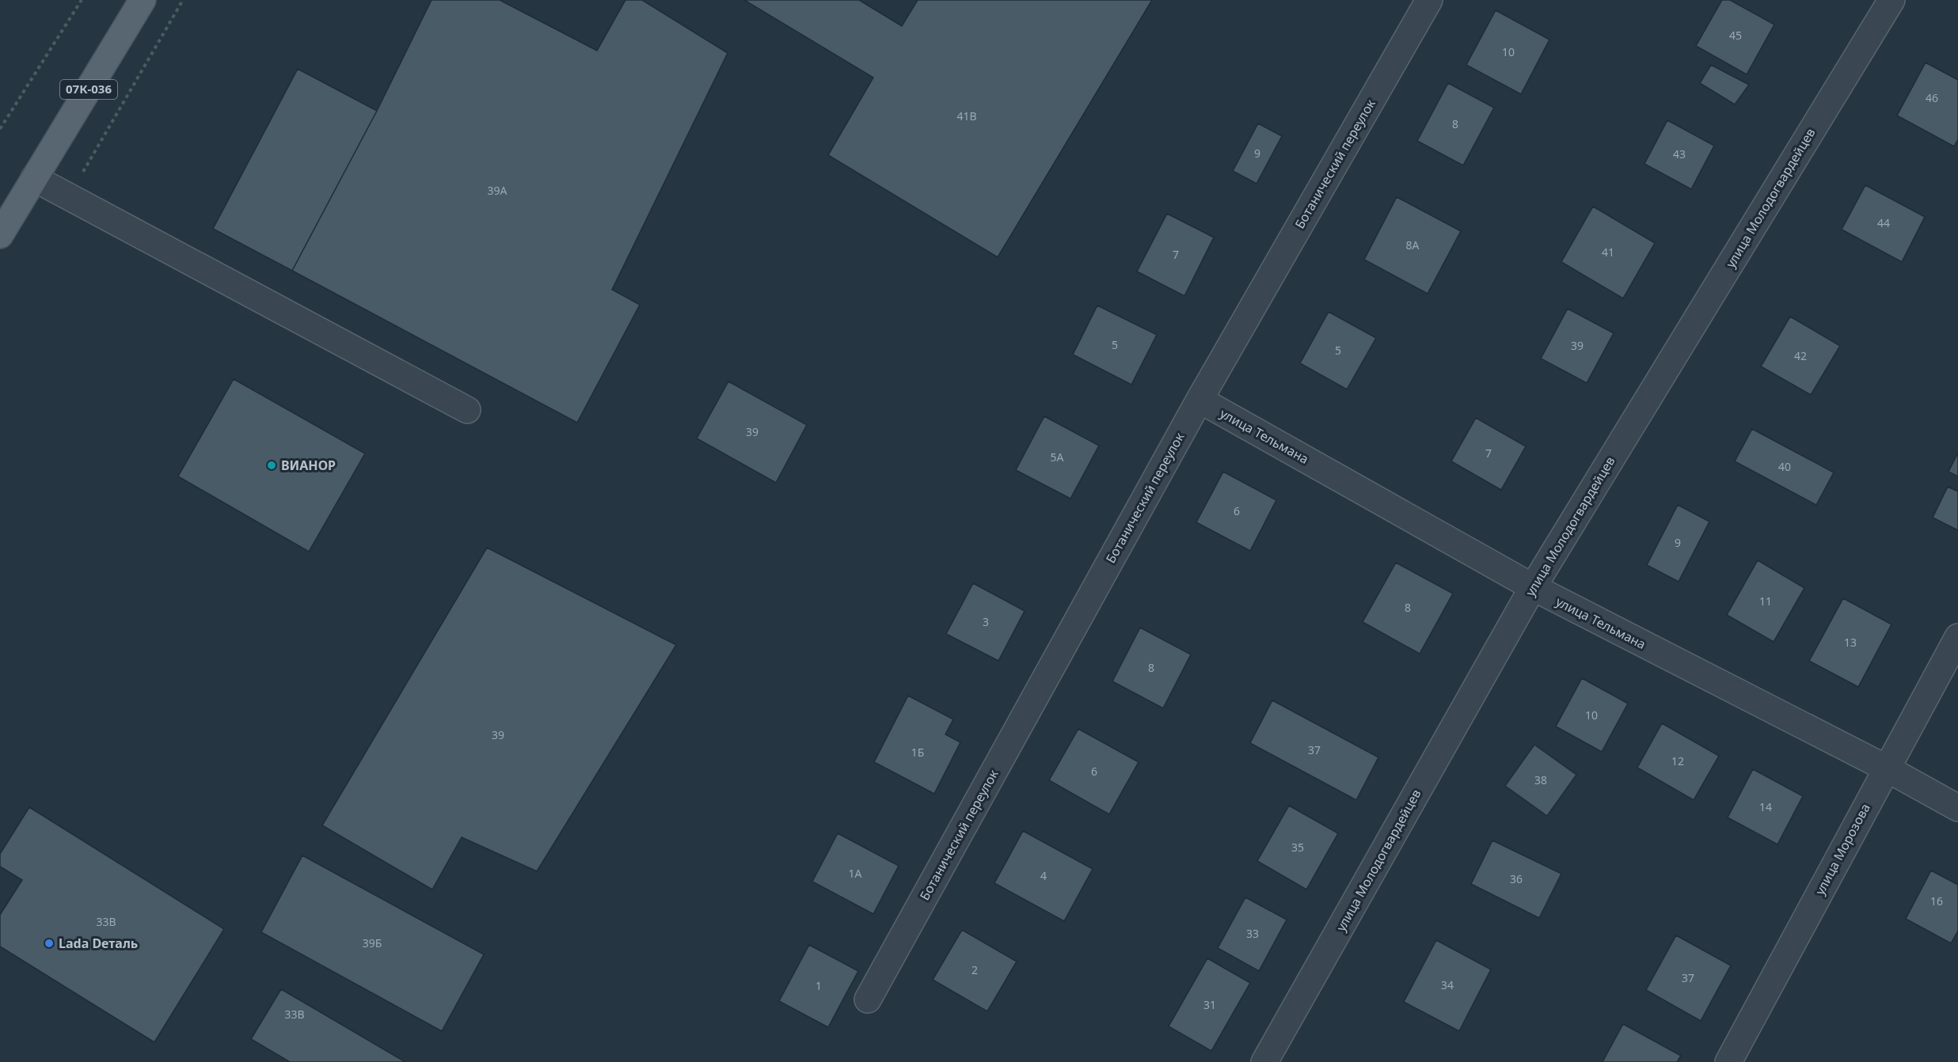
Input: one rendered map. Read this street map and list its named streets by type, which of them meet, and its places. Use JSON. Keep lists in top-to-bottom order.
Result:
{
  "streets": {
    "main road": ["07К-036"],
    "street": [
      "Ботанический переулок",
      "улица Молодогвардейцев",
      "улица Тельмана",
      "улица Морозова"
    ]
  },
  "crossings": [
    ["Ботанический переулок", "улица Тельмана"],
    ["улица Молодогвардейцев", "улица Тельмана"],
    ["улица Тельмана", "улица Морозова"]
  ],
  "places": ["ВИАНОР", "Lada Dеталь"],
  "house_numbers": [
    "45",
    "10",
    "46",
    "41В",
    "8",
    "9",
    "43",
    "39А",
    "44",
    "8А",
    "41",
    "7",
    "5",
    "39",
    "5",
    "42",
    "39",
    "7",
    "5А",
    "40",
    "6",
    "9",
    "11",
    "8",
    "3",
    "13",
    "8",
    "10",
    "39",
    "37",
    "1Б",
    "12",
    "6",
    "38",
    "14",
    "35",
    "1А",
    "4",
    "36",
    "16",
    "33В",
    "33",
    "39Б",
    "2",
    "37",
    "34",
    "1",
    "31",
    "33В"
  ]
}
